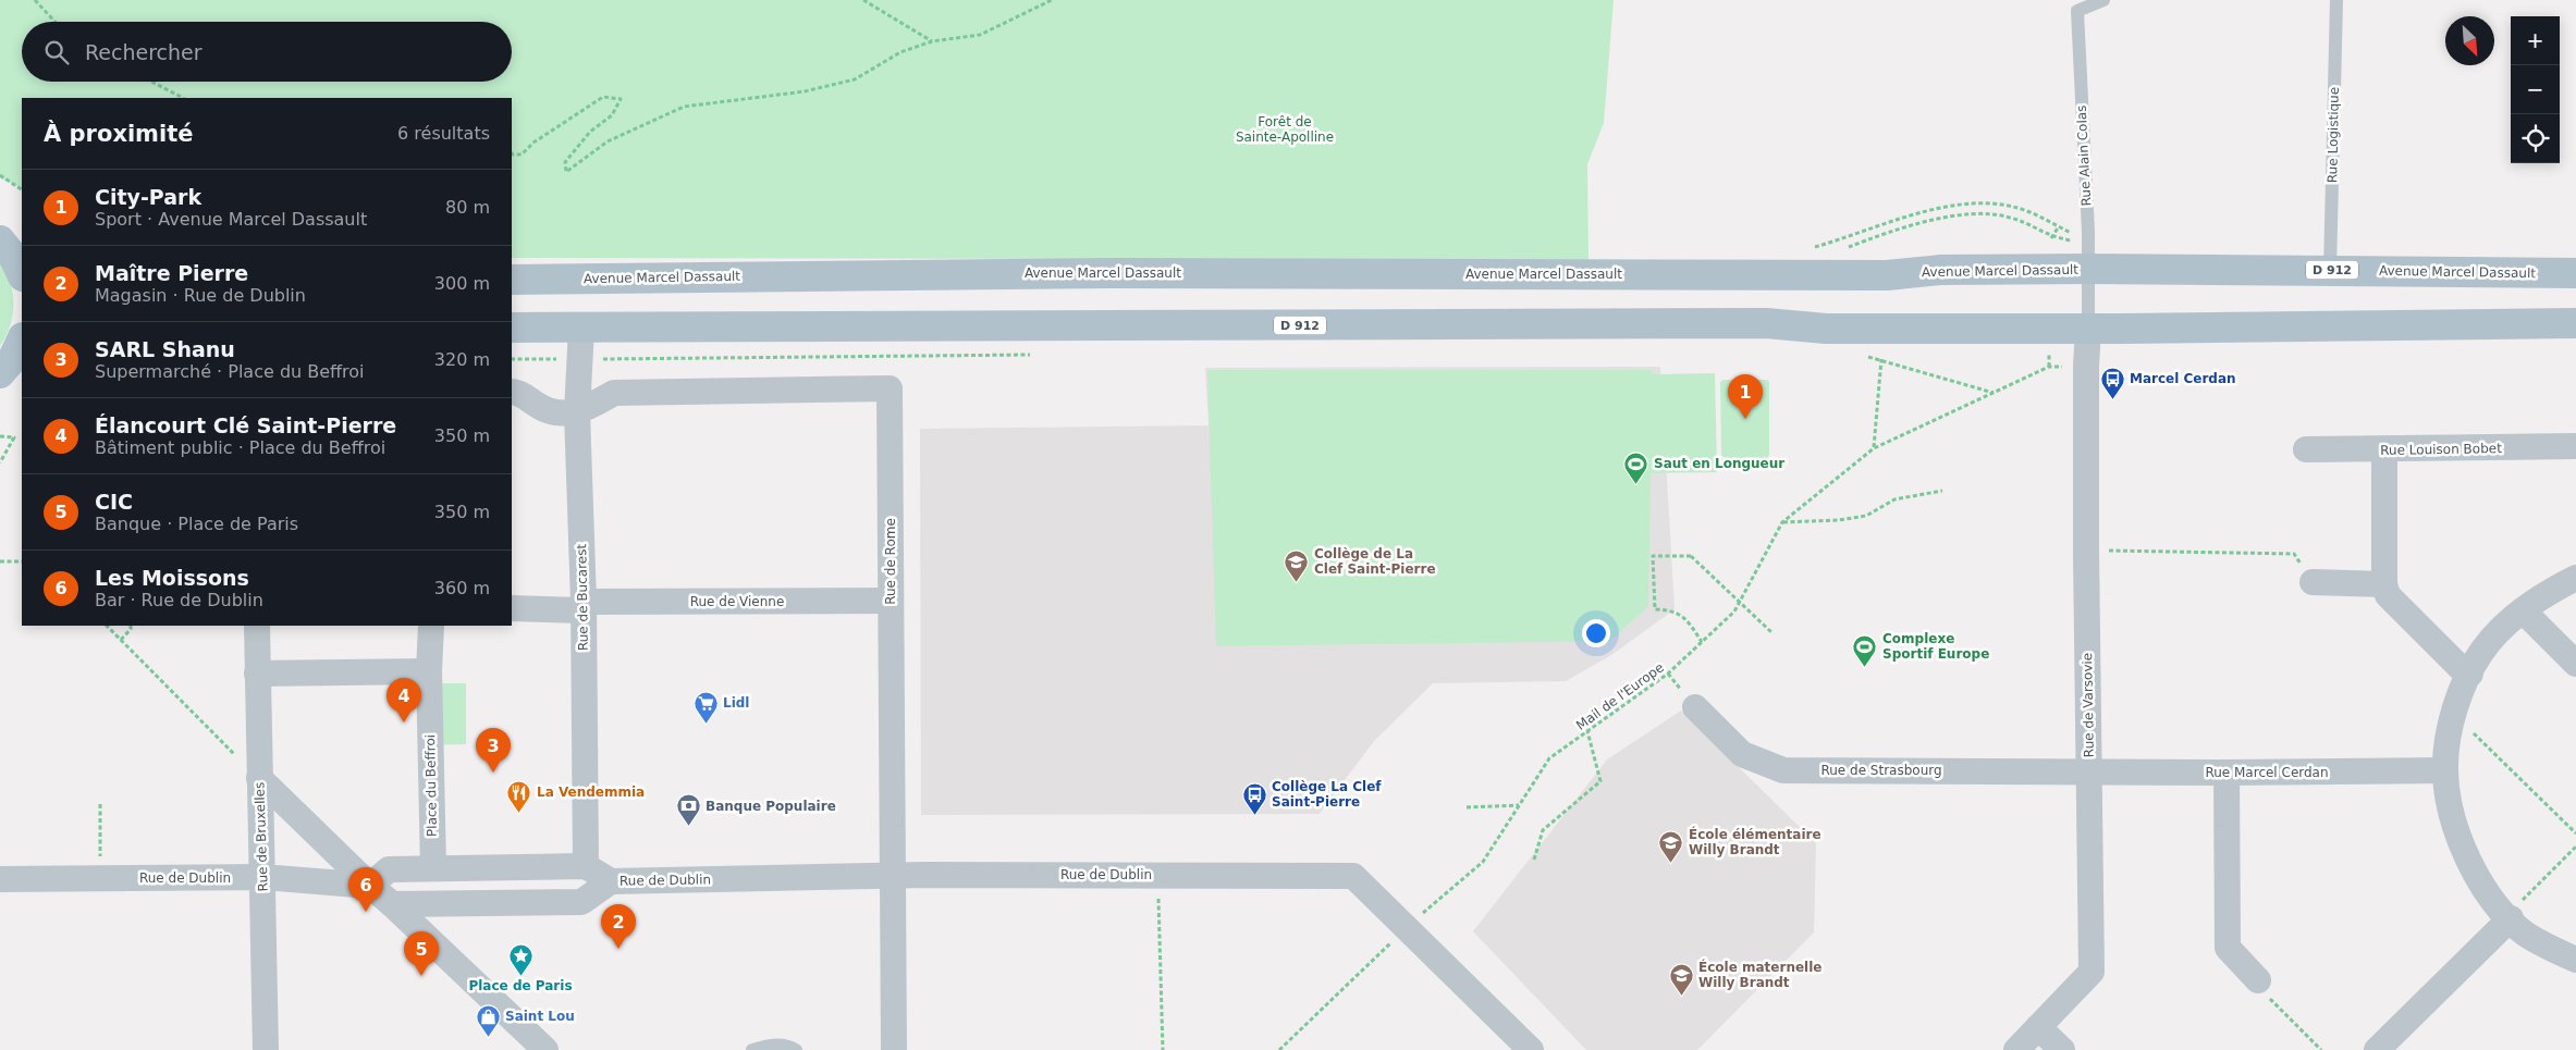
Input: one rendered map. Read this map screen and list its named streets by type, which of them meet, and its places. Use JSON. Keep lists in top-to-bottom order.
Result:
{
  "streets": {
    "main road": ["D 912", "Avenue Marcel Dassault"],
    "street": [
      "Rue Louison Bobet",
      "Rue de Rome",
      "Rue de Bucarest",
      "Rue de Vienne",
      "Rue de Varsovie",
      "Rue de Strasbourg",
      "Rue Marcel Cerdan",
      "Place du Beffroi",
      "Rue de Bruxelles",
      "Rue de Dublin"
    ],
    "lane": ["Rue Logistique", "Rue Alain Colas"],
    "path": ["Mail de l'Europe"]
  },
  "crossings": [
    ["Rue Logistique", "Avenue Marcel Dassault"],
    ["Rue Alain Colas", "D 912"],
    ["Rue Alain Colas", "Avenue Marcel Dassault"],
    ["Rue Alain Colas", "Rue de Varsovie"],
    ["D 912", "Rue de Bucarest"],
    ["D 912", "Rue de Varsovie"],
    ["Rue de Rome", "Rue de Bucarest"],
    ["Rue de Rome", "Rue de Vienne"],
    ["Rue de Rome", "Rue de Dublin"],
    ["Rue de Bucarest", "Rue de Vienne"],
    ["Rue de Bucarest", "Rue de Dublin"],
    ["Mail de l'Europe", "Rue de Dublin"],
    ["Rue de Varsovie", "Rue de Strasbourg"],
    ["Rue de Varsovie", "Rue Marcel Cerdan"],
    ["Rue de Strasbourg", "Rue Marcel Cerdan"],
    ["Rue de Bruxelles", "Rue de Dublin"]
  ],
  "parks": ["Forêt de Sainte-Apolline"],
  "places": {
    "bus stop": ["Marcel Cerdan", "Collège La Clef Saint-Pierre"],
    "sports": ["Saut en Longueur", "Complexe Sportif Europe"],
    "school or university": ["Collège de La Clef Saint-Pierre", "École élémentaire Willy Brandt", "École maternelle Willy Brandt"],
    "supermarket": ["Lidl"],
    "restaurant": ["La Vendemmia"],
    "bank": ["Banque Populaire"],
    "place": ["Place de Paris"],
    "shop": ["Saint Lou"]
  },
  "north": "bottom right",
  "page": {
    "map_buttons": ["+", "−"],
    "search": "Rechercher",
    "heading": ["À proximité", "6 résultats"],
    "list": [
      {
        "mark": "1",
        "name": "City-Park",
        "note": "Sport · Avenue Marcel Dassault",
        "value": "80 m"
      },
      {
        "mark": "2",
        "name": "Maître Pierre",
        "note": "Magasin · Rue de Dublin",
        "value": "300 m"
      },
      {
        "mark": "3",
        "name": "SARL Shanu",
        "note": "Supermarché · Place du Beffroi",
        "value": "320 m"
      },
      {
        "mark": "4",
        "name": "Élancourt Clé Saint-Pierre",
        "note": "Bâtiment public · Place du Beffroi",
        "value": "350 m"
      },
      {
        "mark": "5",
        "name": "CIC",
        "note": "Banque · Place de Paris",
        "value": "350 m"
      },
      {
        "mark": "6",
        "name": "Les Moissons",
        "note": "Bar · Rue de Dublin",
        "value": "360 m"
      }
    ],
    "pins": [
      "1",
      "4",
      "3",
      "6",
      "2",
      "5"
    ]
  }
}
